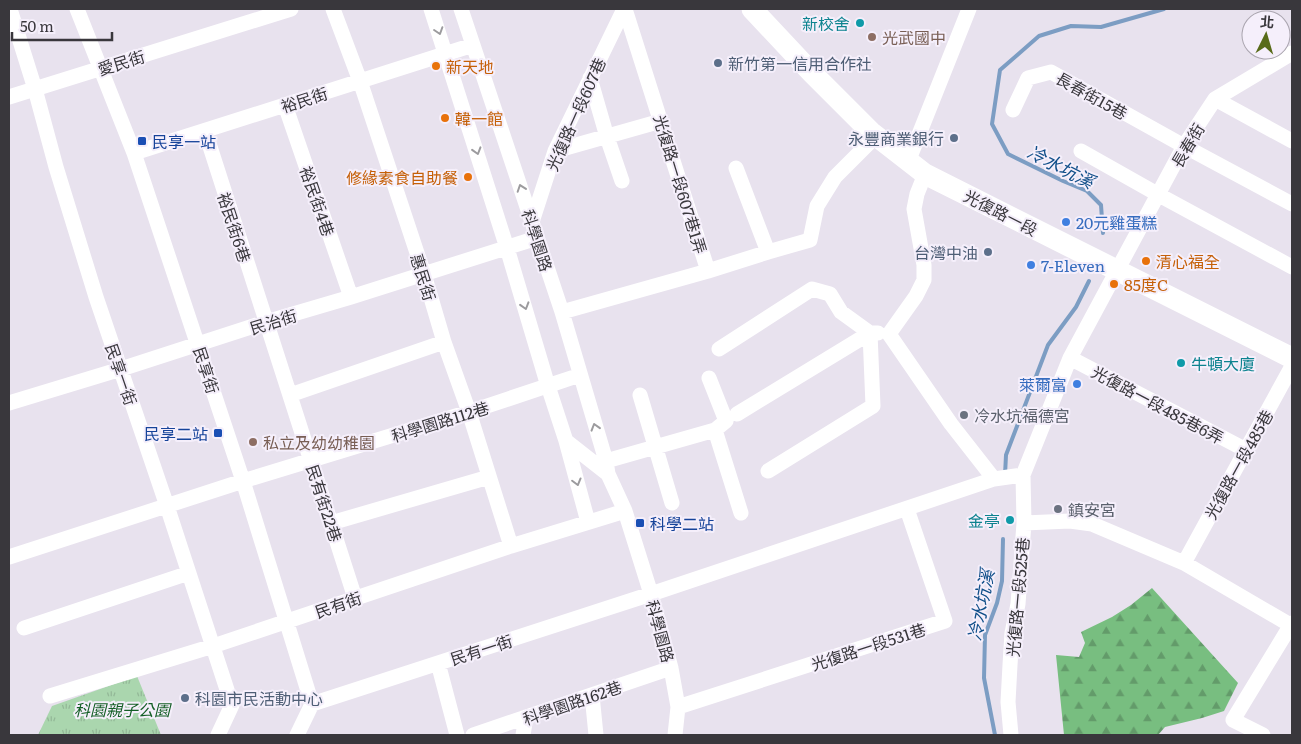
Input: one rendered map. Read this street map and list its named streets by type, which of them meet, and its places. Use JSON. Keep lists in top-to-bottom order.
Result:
{
  "streets": {
    "main road": ["光復路一段"],
    "street": [
      "愛民街",
      "長春街15巷",
      "裕民街",
      "光復路一段607巷",
      "長春街",
      "光復路一段607巷1弄",
      "裕民街4巷",
      "裕民街6巷",
      "科學園路",
      "惠民街",
      "民治街",
      "民享街",
      "民享一街",
      "光復路一段485巷6弄",
      "科學園路112巷",
      "光復路一段485巷",
      "民有街22巷",
      "光復路一段525巷",
      "民有街",
      "光復路一段531巷",
      "民有一街",
      "科學園路162巷"
    ]
  },
  "crossings": [
    ["愛民街", "民享街"],
    ["愛民街", "民享一街"],
    ["長春街15巷", "長春街"],
    ["裕民街", "裕民街4巷"],
    ["裕民街", "裕民街6巷"],
    ["裕民街", "科學園路"],
    ["裕民街", "惠民街"],
    ["裕民街", "民享街"],
    ["光復路一段607巷", "光復路一段607巷1弄"],
    ["光復路一段607巷", "科學園路"],
    ["長春街", "光復路一段"],
    ["長春街", "光復路一段525巷"],
    ["光復路一段607巷1弄", "光復路一段"],
    ["裕民街4巷", "民治街"],
    ["光復路一段", "光復路一段525巷"],
    ["裕民街6巷", "民治街"],
    ["裕民街6巷", "民有街22巷"],
    ["科學園路", "民治街"],
    ["科學園路", "科學園路112巷"],
    ["科學園路", "民有街"],
    ["科學園路", "光復路一段531巷"],
    ["科學園路", "民有一街"],
    ["科學園路", "科學園路162巷"],
    ["惠民街", "民治街"],
    ["惠民街", "科學園路112巷"],
    ["惠民街", "民有街"],
    ["民治街", "民享街"],
    ["民治街", "民享一街"],
    ["民治街", "民有街22巷"],
    ["民享街", "科學園路112巷"],
    ["民享街", "民有街"],
    ["民享街", "民有一街"],
    ["民享一街", "科學園路112巷"],
    ["民享一街", "民有街"],
    ["光復路一段485巷6弄", "光復路一段485巷"],
    ["光復路一段485巷6弄", "光復路一段525巷"],
    ["科學園路112巷", "民有街22巷"],
    ["民有街22巷", "民有街"]
  ],
  "water": ["冷水坑溪"],
  "parks": ["科園親子公園"],
  "places": {
    "other": [
      "新校舍",
      "光武國中",
      "新竹第一信用合作社",
      "新天地",
      "韓一館",
      "永豐商業銀行",
      "修緣素食自助餐",
      "20元雞蛋糕",
      "台灣中油",
      "清心福全",
      "7-Eleven",
      "85度C",
      "牛頓大廈",
      "萊爾富",
      "冷水坑福德宮",
      "私立及幼幼稚園",
      "鎮安宮",
      "金亭",
      "科園市民活動中心"
    ],
    "transit": ["民享一站", "民享二站", "科學二站"]
  },
  "scale_bar": "50 m",
  "north": "top"
}
